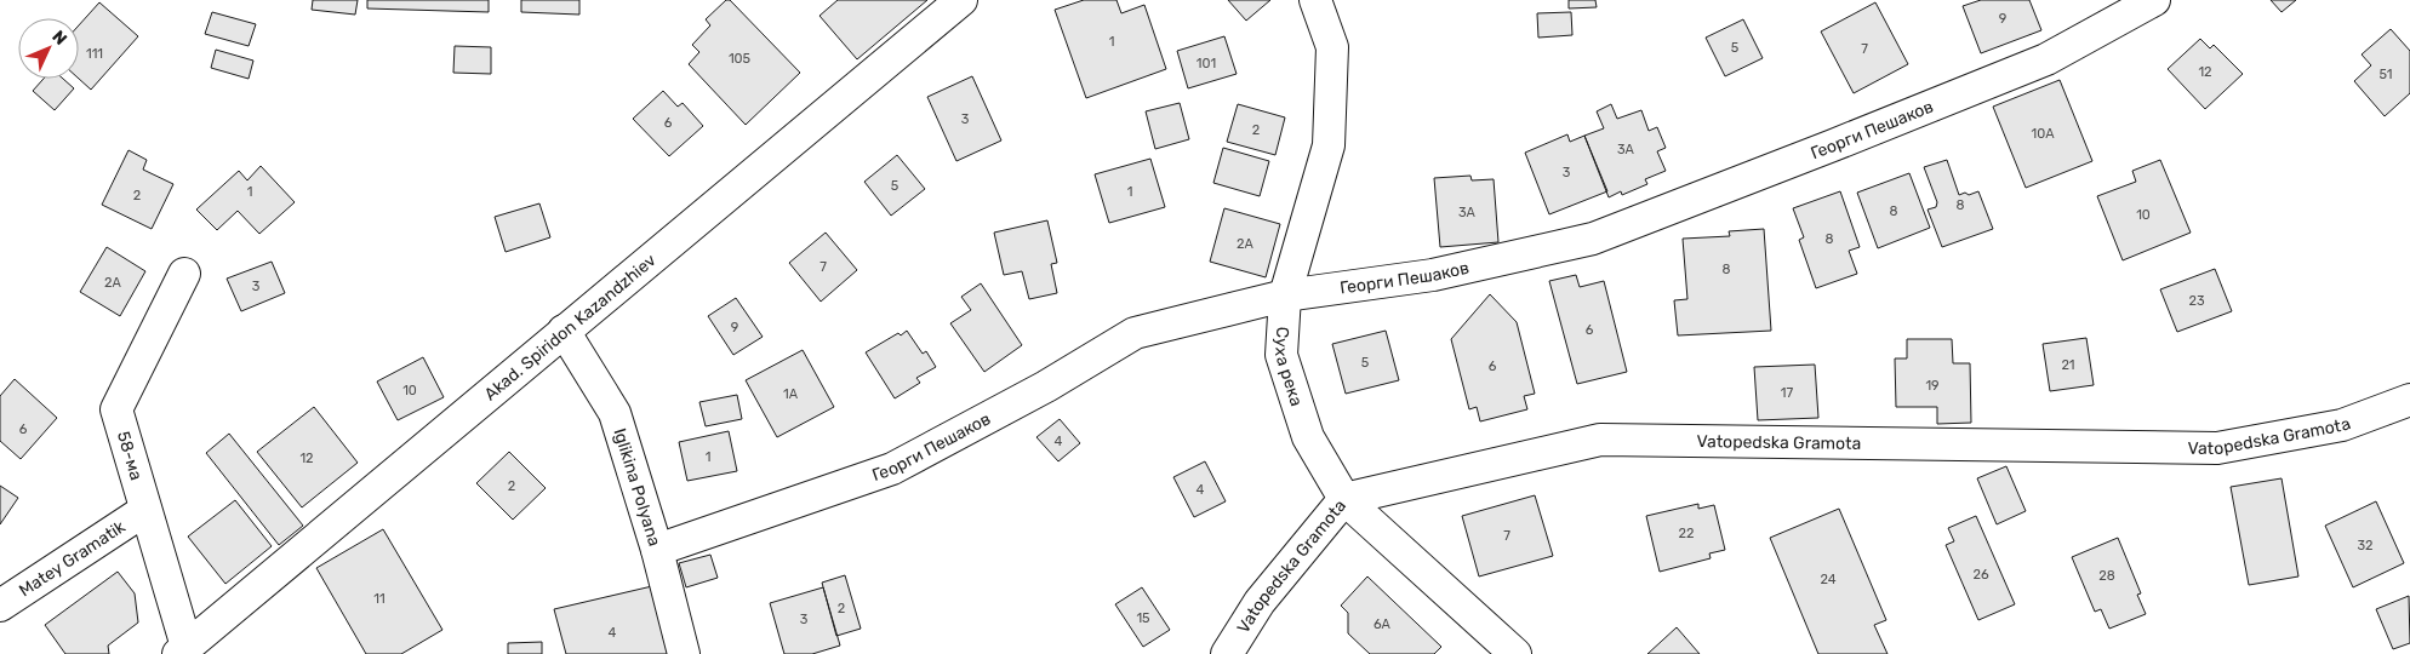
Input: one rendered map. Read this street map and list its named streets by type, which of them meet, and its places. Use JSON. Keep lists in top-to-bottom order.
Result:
{
  "streets": {
    "street": [
      "Георги Пешаков",
      "Akad. Spiridon Kazandzhiev",
      "Суха река",
      "Vatopedska Gramota",
      "58-ма",
      "Iglikina Polyana",
      "Matey Gramatik"
    ]
  },
  "crossings": [
    ["Георги Пешаков", "Суха река"],
    ["Георги Пешаков", "Iglikina Polyana"],
    ["Akad. Spiridon Kazandzhiev", "58-ма"],
    ["Akad. Spiridon Kazandzhiev", "Iglikina Polyana"],
    ["Суха река", "Vatopedska Gramota"],
    ["58-ма", "Matey Gramatik"]
  ],
  "house_numbers": [
    "9",
    "1",
    "5",
    "7",
    "111",
    "105",
    "101",
    "12",
    "51",
    "3",
    "6",
    "2",
    "10А",
    "3A",
    "3",
    "5",
    "1",
    "1",
    "2",
    "8",
    "8",
    "3А",
    "10",
    "8",
    "2А",
    "7",
    "8",
    "2А",
    "3",
    "23",
    "9",
    "6",
    "5",
    "21",
    "6",
    "19",
    "10",
    "17",
    "1А",
    "6",
    "4",
    "1",
    "12",
    "2",
    "4",
    "22",
    "7",
    "32",
    "26",
    "28",
    "24",
    "11",
    "2",
    "15",
    "3",
    "6A",
    "4"
  ],
  "north": "top right"
}
